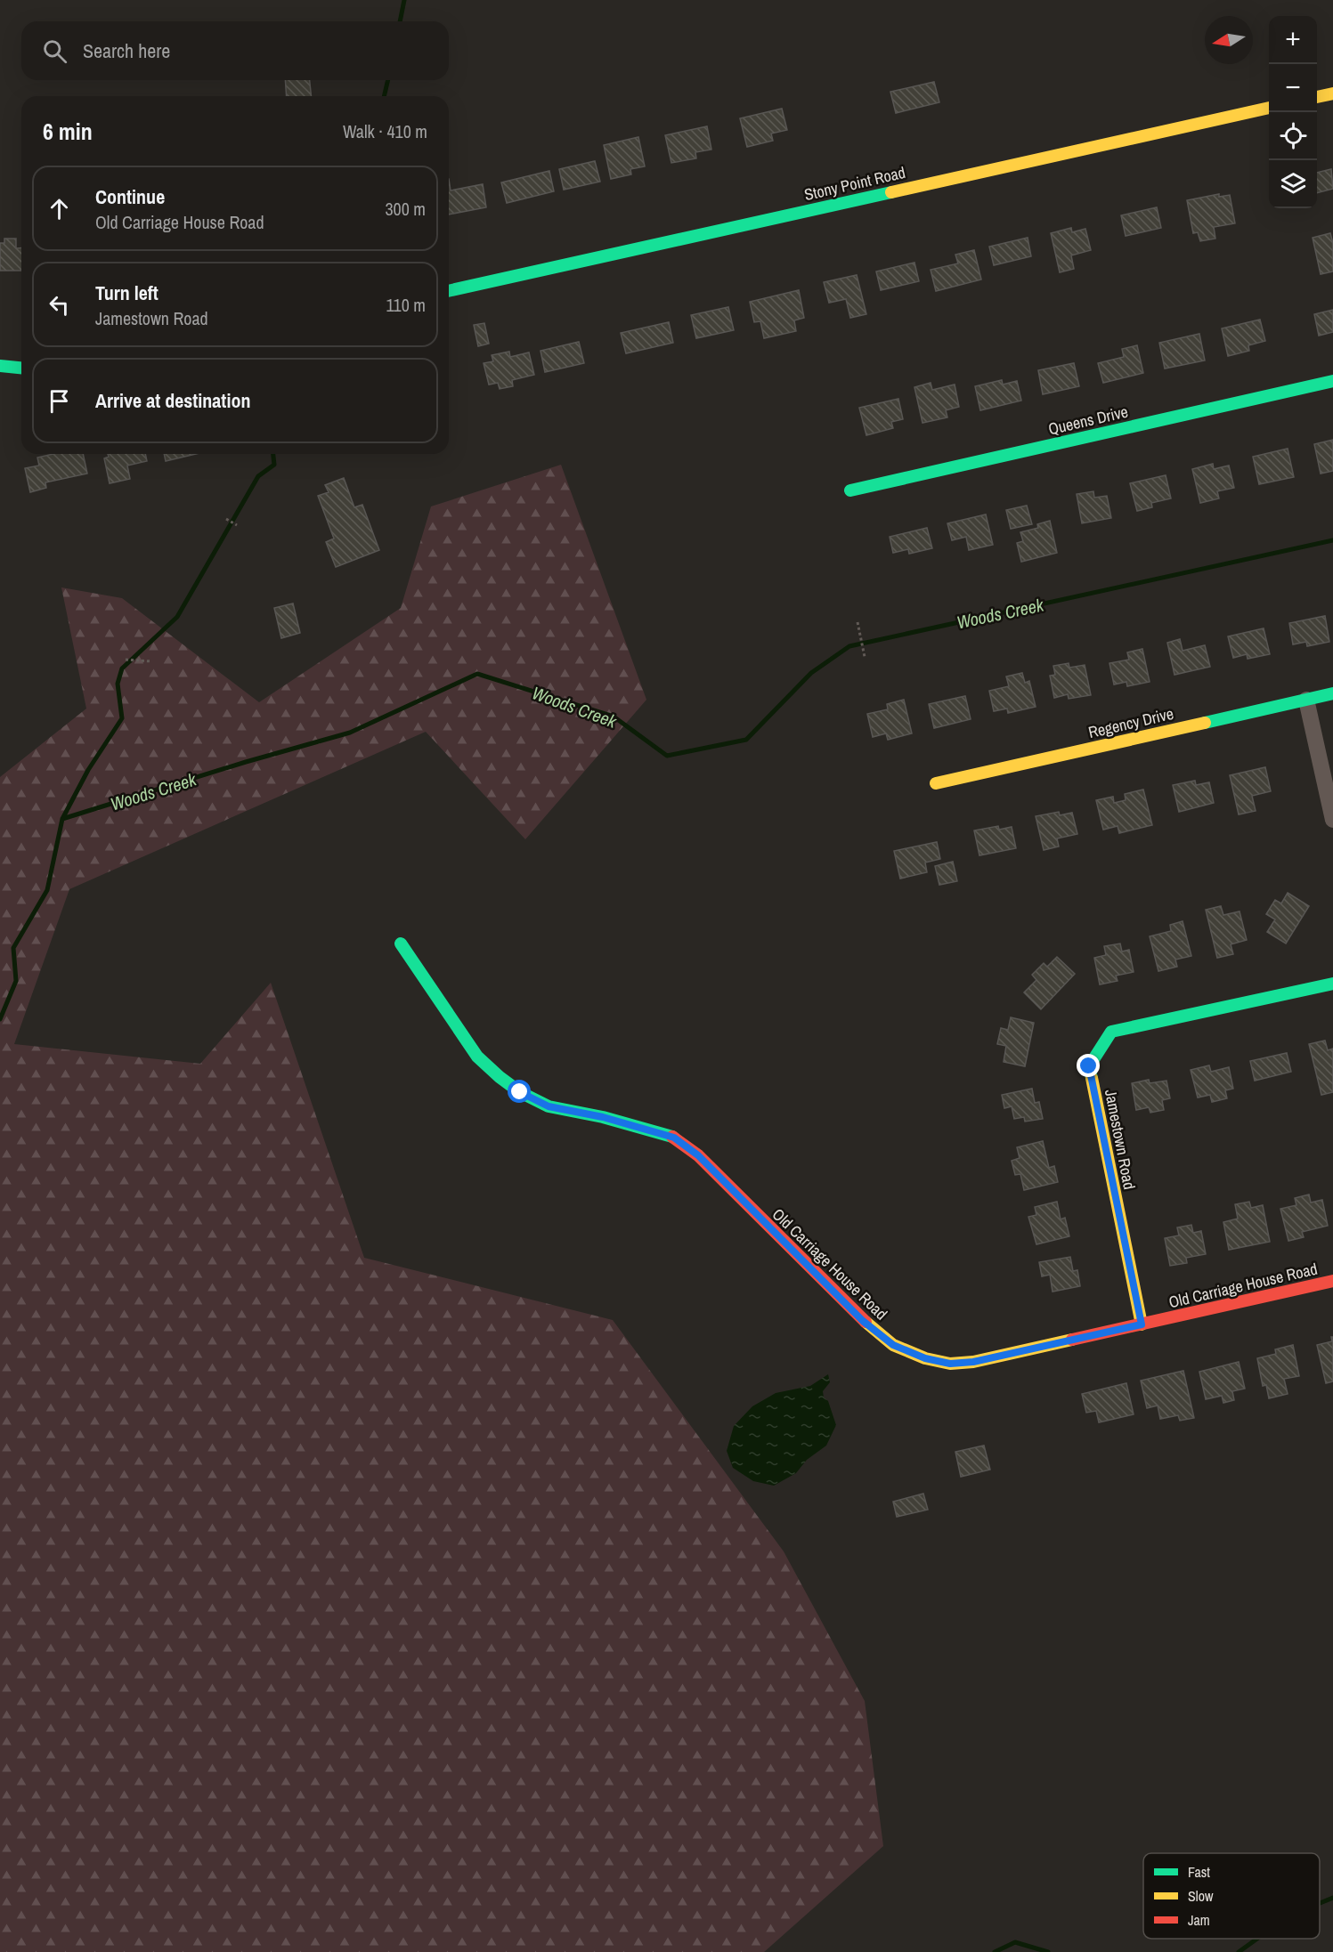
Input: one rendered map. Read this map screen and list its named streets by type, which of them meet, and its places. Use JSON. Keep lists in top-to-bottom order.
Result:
{
  "streets": {
    "street": [
      "Stony Point Road",
      "Queens Drive",
      "Regency Drive",
      "Jamestown Road",
      "Old Carriage House Road"
    ]
  },
  "crossings": [
    ["Jamestown Road", "Old Carriage House Road"]
  ],
  "water": ["Woods Creek"],
  "legend": ["Fast", "Slow", "Jam"],
  "north": "left",
  "page": {
    "map_buttons": ["+", "−"],
    "search": "Search here",
    "heading": ["6 min", "Walk · 410 m"],
    "list": [
      ["Continue", "Old Carriage House Road", "300 m"],
      ["Turn left", "Jamestown Road", "110 m"],
      "Arrive at destination"
    ]
  }
}
